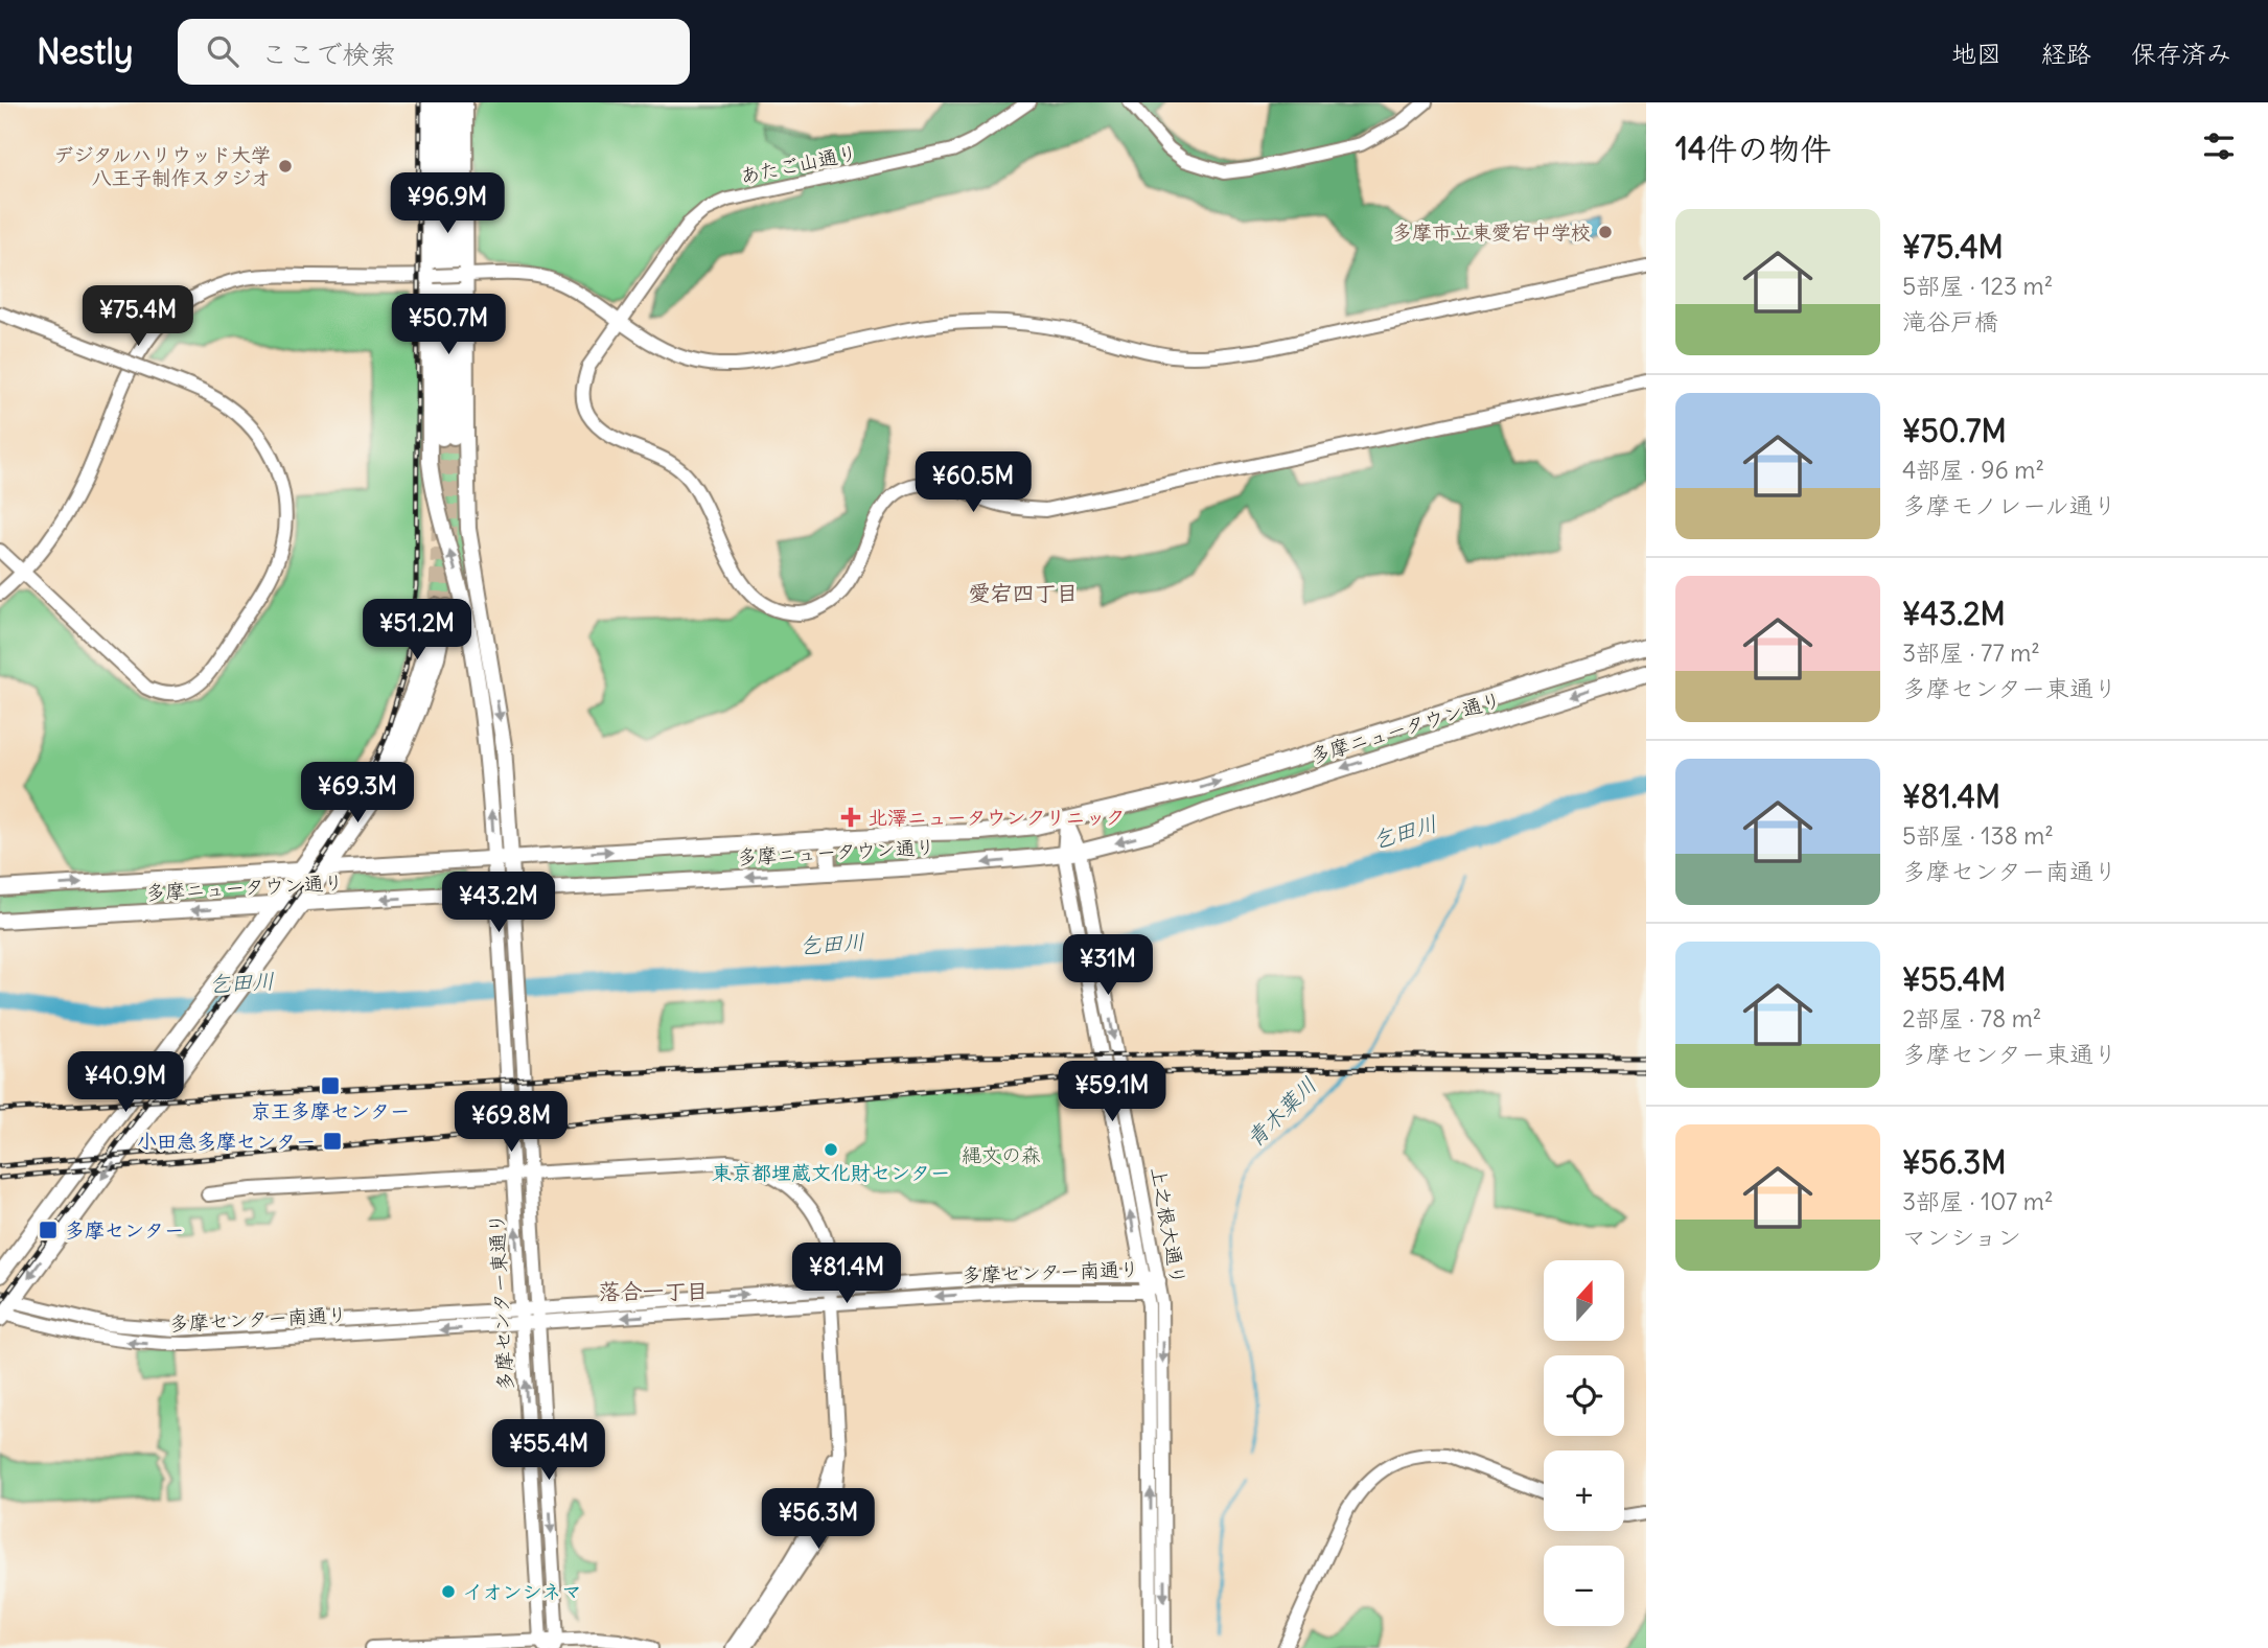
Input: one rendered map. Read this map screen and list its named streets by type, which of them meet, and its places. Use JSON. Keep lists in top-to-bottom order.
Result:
{
  "streets": {
    "main road": ["多摩ニュータウン通り"],
    "street": [
      "あたご山通り",
      "上之根大通り",
      "多摩センター南通り",
      "多摩センター東通り"
    ]
  },
  "crossings": [
    ["多摩ニュータウン通り", "上之根大通り"],
    ["多摩ニュータウン通り", "多摩センター東通り"],
    ["上之根大通り", "多摩センター南通り"],
    ["多摩センター南通り", "多摩センター東通り"]
  ],
  "districts": ["愛宕四丁目", "落合一丁目"],
  "water": ["乞田川", "青木葉川"],
  "parks": ["縄文の森"],
  "places": {
    "other": [
      "デジタルハリウッド大学 八王子制作スタジオ",
      "多摩市立東愛宕中学校",
      "東京都埋蔵文化財センター",
      "イオンシネマ"
    ],
    "health": ["北澤ニュータウンクリニック"],
    "transit": ["京王多摩センター", "小田急多摩センター", "多摩センター"]
  },
  "north": "top",
  "page": {
    "header": "Nestly",
    "search": "ここで検索",
    "nav": ["地図", "経路", "保存済み"],
    "heading": "14件の物件",
    "price": [
      "¥96.9M",
      "¥75.4M",
      "¥50.7M",
      "¥60.5M",
      "¥51.2M",
      "¥69.3M",
      "¥43.2M",
      "¥31M",
      "¥40.9M",
      "¥59.1M",
      "¥69.8M",
      "¥81.4M",
      "¥55.4M",
      "¥56.3M"
    ],
    "list": [
      {
        "name": "¥75.4M",
        "note": "5部屋 · 123 m² · 滝谷戸橋"
      },
      {
        "name": "¥50.7M",
        "note": "4部屋 · 96 m² · 多摩モノレール通り"
      },
      {
        "name": "¥43.2M",
        "note": "3部屋 · 77 m² · 多摩センター東通り"
      },
      {
        "name": "¥81.4M",
        "note": "5部屋 · 138 m² · 多摩センター南通り"
      },
      {
        "name": "¥55.4M",
        "note": "2部屋 · 78 m² · 多摩センター東通り"
      },
      {
        "name": "¥56.3M",
        "note": "3部屋 · 107 m² · マンション"
      }
    ],
    "map_buttons": ["+", "−"]
  }
}
